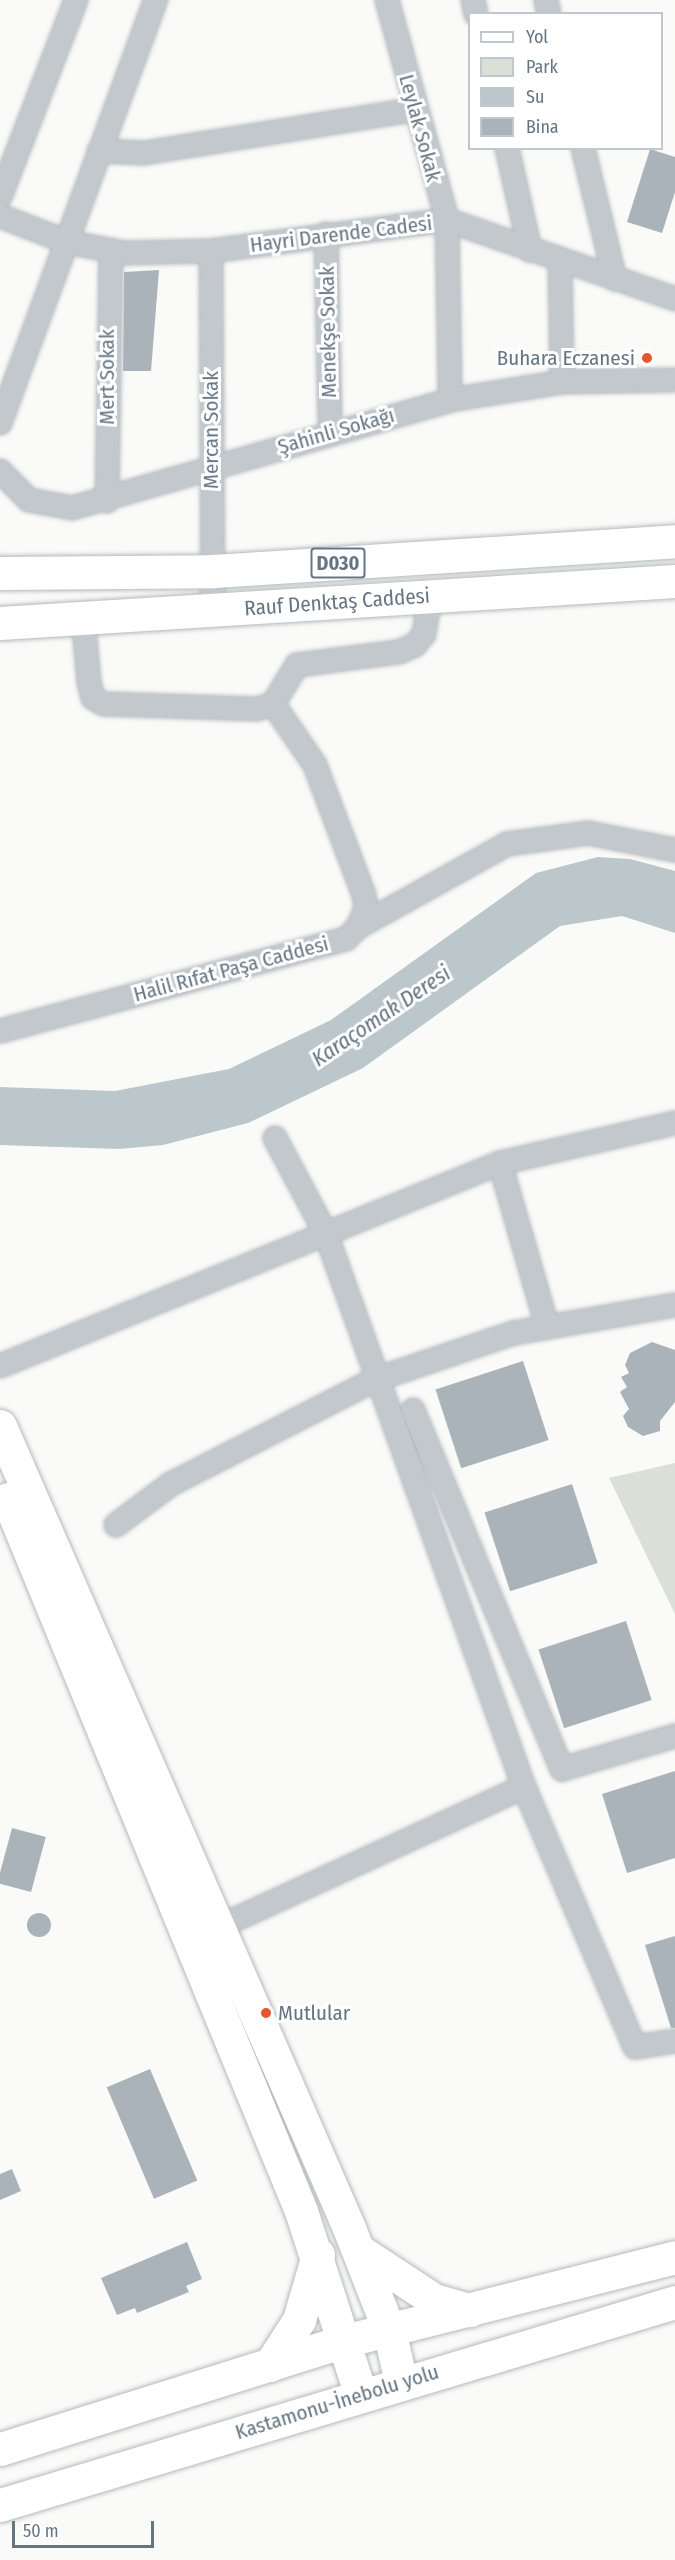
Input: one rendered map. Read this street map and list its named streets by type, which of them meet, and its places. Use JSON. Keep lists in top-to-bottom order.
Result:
{
  "streets": {
    "main road": ["D030", "Rauf Denktaş Caddesi", "Kastamonu-İnebolu yolu"],
    "street": [
      "Leylak Sokak",
      "Hayri Darende Cadesi",
      "Menekşe Sokak",
      "Mert Sokak",
      "Mercan Sokak",
      "Şahinli Sokağı",
      "Halil Rıfat Paşa Caddesi"
    ]
  },
  "crossings": [
    ["Leylak Sokak", "Hayri Darende Cadesi"],
    ["Leylak Sokak", "Şahinli Sokağı"],
    ["Hayri Darende Cadesi", "Menekşe Sokak"],
    ["Hayri Darende Cadesi", "Mert Sokak"],
    ["Hayri Darende Cadesi", "Mercan Sokak"],
    ["Menekşe Sokak", "Şahinli Sokağı"],
    ["Mert Sokak", "Şahinli Sokağı"],
    ["Mercan Sokak", "Şahinli Sokağı"],
    ["Mercan Sokak", "Rauf Denktaş Caddesi"]
  ],
  "water": ["Karaçomak Deresi"],
  "places": ["Buhara Eczanesi", "Mutlular"],
  "legend": [
    "Yol",
    "Park",
    "Su",
    "Bina"
  ],
  "scale_bar": "50 m"
}
